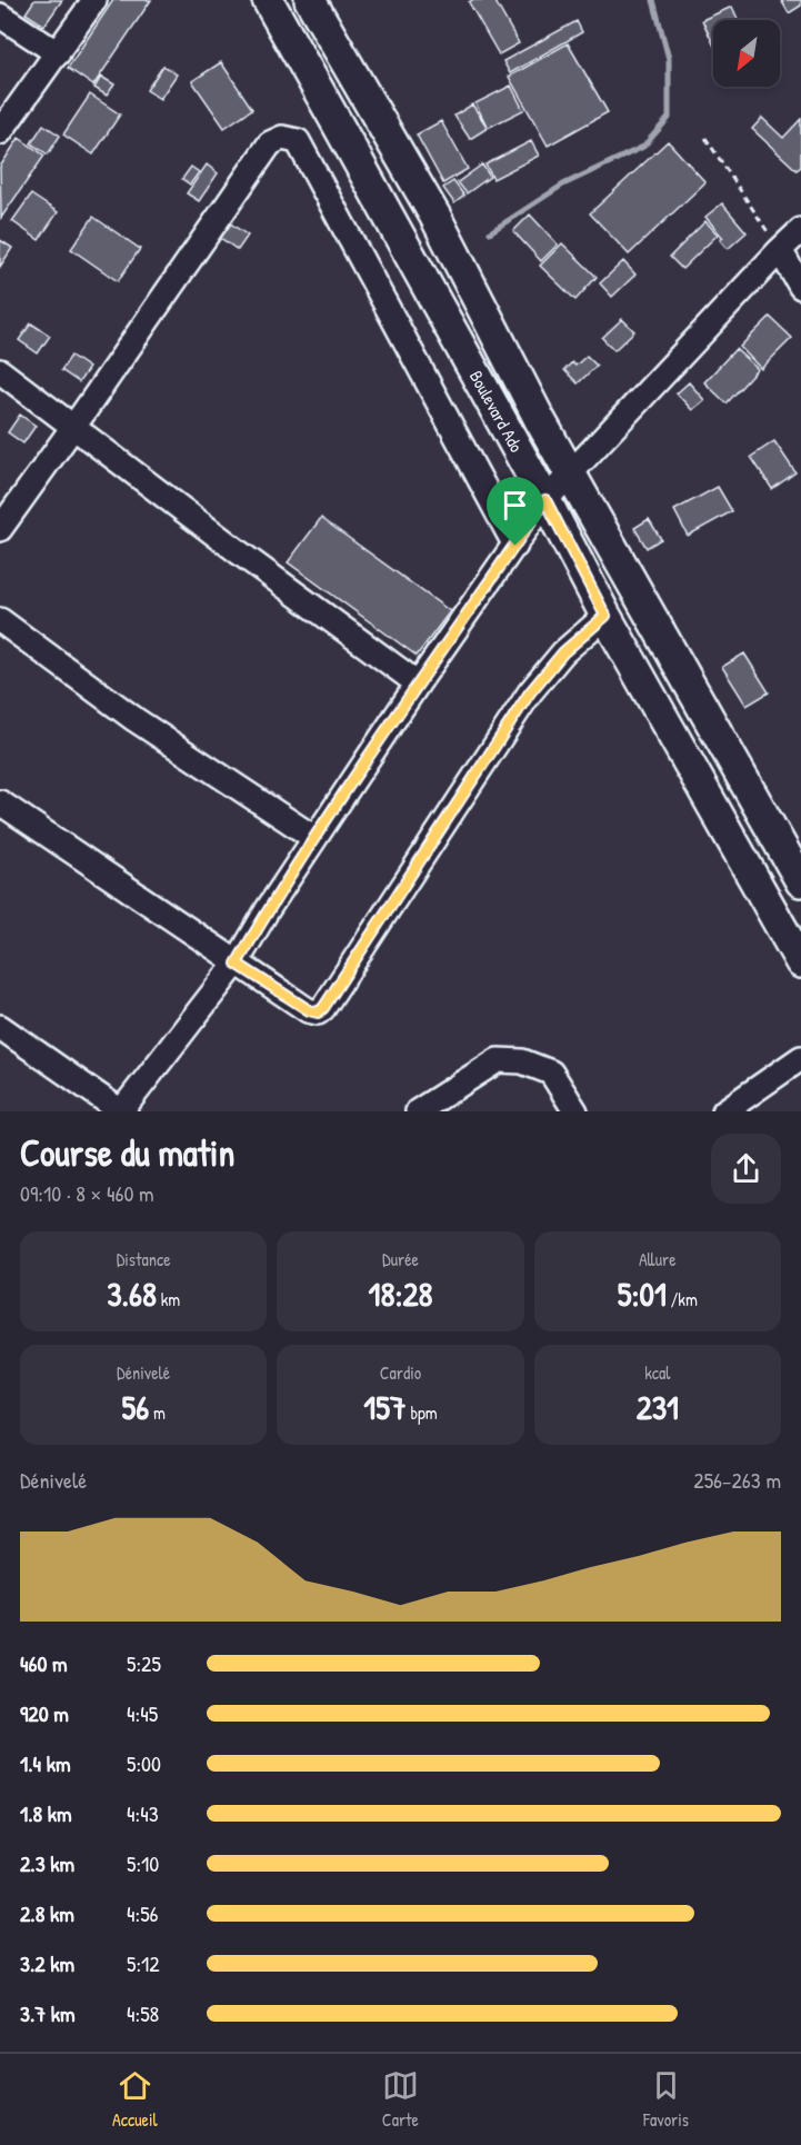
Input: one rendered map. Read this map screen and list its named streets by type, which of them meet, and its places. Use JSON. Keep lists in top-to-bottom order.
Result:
{
  "streets": {
    "main road": ["Boulevard Ado"]
  },
  "north": "bottom left",
  "page": {
    "heading": ["Course du matin", "09:10 · 8 × 460 m"],
    "stats": [
      ["Distance", "3.68 km"],
      ["Durée", "18:28"],
      ["Allure", "5:01 /km"],
      ["Dénivelé", "56 m"],
      ["Cardio", "157 bpm"],
      ["kcal", "231"]
    ],
    "chart": ["Dénivelé", "256–263 m"],
    "list": [
      {
        "name": "460 m",
        "note": "5:25"
      },
      {
        "name": "920 m",
        "note": "4:45"
      },
      {
        "name": "1.4 km",
        "note": "5:00"
      },
      {
        "name": "1.8 km",
        "note": "4:43"
      },
      {
        "name": "2.3 km",
        "note": "5:10"
      },
      {
        "name": "2.8 km",
        "note": "4:56"
      },
      {
        "name": "3.2 km",
        "note": "5:12"
      },
      {
        "name": "3.7 km",
        "note": "4:58"
      }
    ],
    "tabs": ["Accueil", "Carte", "Favoris"]
  }
}
